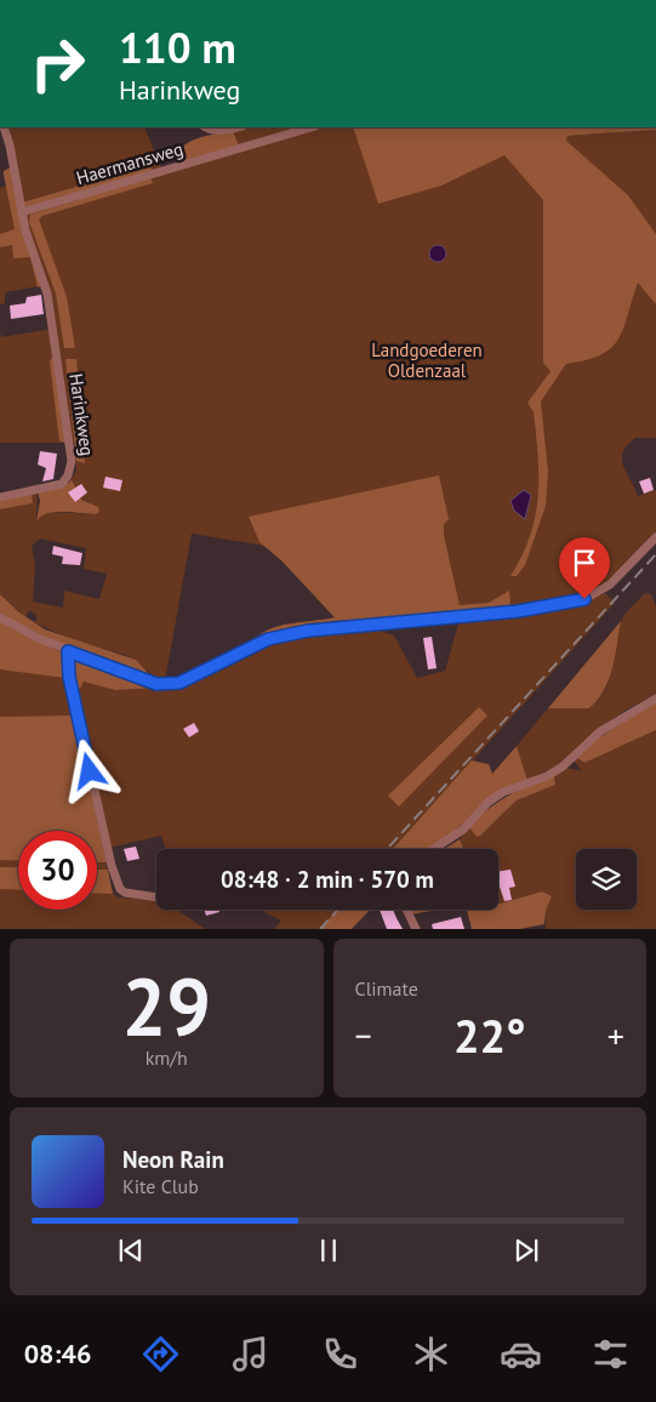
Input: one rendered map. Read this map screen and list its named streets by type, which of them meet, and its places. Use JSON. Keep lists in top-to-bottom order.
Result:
{
  "streets": {
    "street": ["Haermansweg", "Harinkweg"]
  },
  "crossings": [
    ["Haermansweg", "Harinkweg"]
  ],
  "parks": ["Landgoederen Oldenzaal"],
  "page": {
    "turn": ["110 m", "Harinkweg"],
    "limit": "30",
    "trip": "08:48 · 2 min · 570 m",
    "tile": [
      ["29", "km/h"],
      "Climate"
    ],
    "heat": ["−", "22°", "+"],
    "song": ["Neon Rain", "Kite Club"],
    "tabs": "08:46"
  }
}
